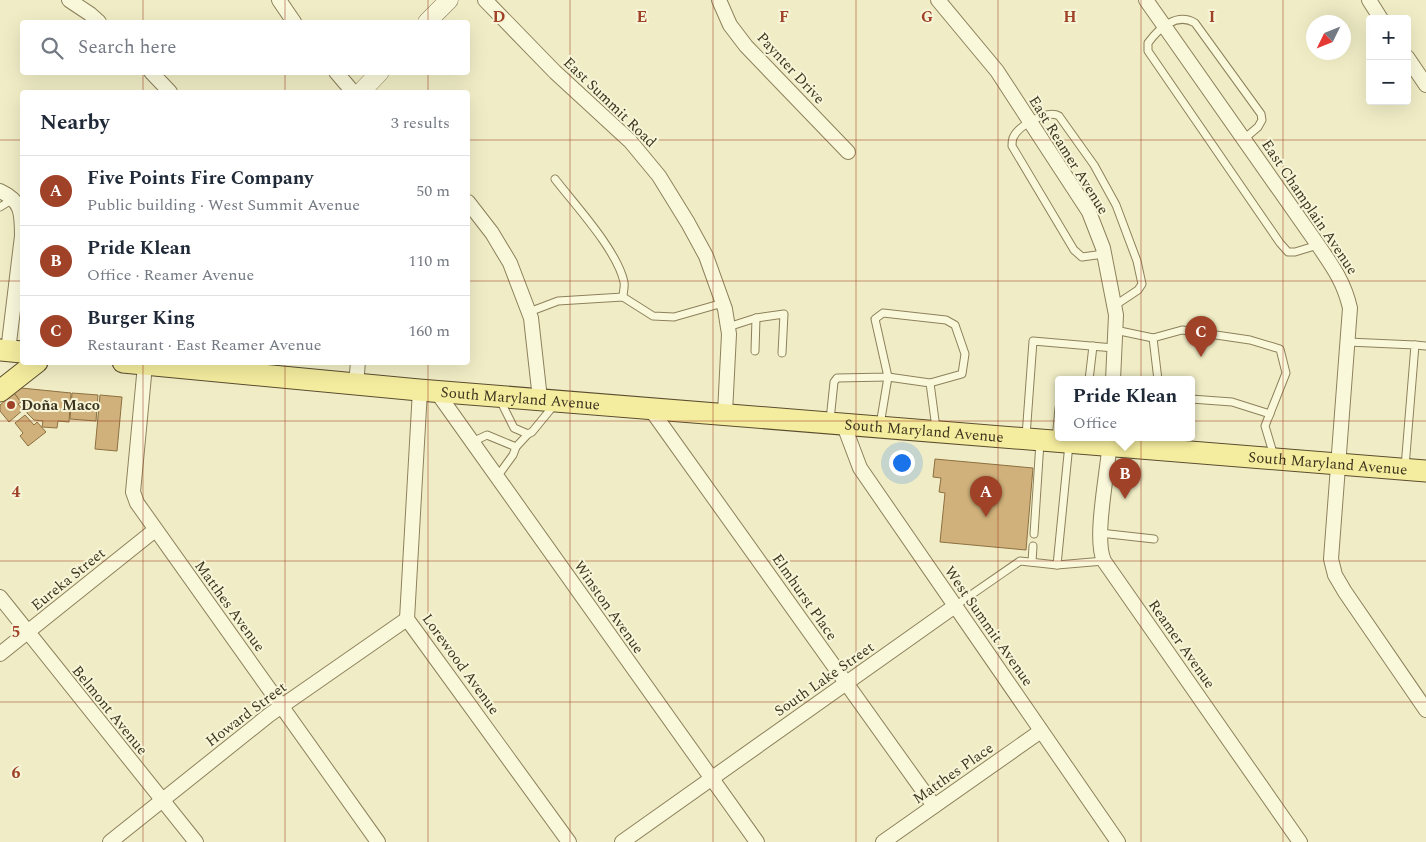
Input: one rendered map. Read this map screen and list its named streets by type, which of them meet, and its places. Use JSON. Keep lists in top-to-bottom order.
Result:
{
  "streets": {
    "main road": ["South Maryland Avenue"],
    "street": [
      "Paynter Drive",
      "East Summit Road",
      "East Reamer Avenue",
      "East Champlain Avenue",
      "Eureka Street",
      "Elmhurst Place",
      "Matthes Avenue",
      "Winston Avenue",
      "West Summit Avenue",
      "Reamer Avenue",
      "Lorewood Avenue",
      "South Lake Street",
      "Belmont Avenue",
      "Howard Street",
      "Matthes Place"
    ]
  },
  "crossings": [
    ["East Summit Road", "South Maryland Avenue"],
    ["East Champlain Avenue", "South Maryland Avenue"],
    ["South Maryland Avenue", "Elmhurst Place"],
    ["South Maryland Avenue", "Matthes Avenue"],
    ["South Maryland Avenue", "Winston Avenue"],
    ["South Maryland Avenue", "West Summit Avenue"],
    ["South Maryland Avenue", "Reamer Avenue"],
    ["South Maryland Avenue", "Lorewood Avenue"],
    ["Eureka Street", "Matthes Avenue"],
    ["Eureka Street", "Belmont Avenue"],
    ["Elmhurst Place", "South Lake Street"],
    ["Elmhurst Place", "Matthes Place"],
    ["Matthes Avenue", "Howard Street"],
    ["Winston Avenue", "Lorewood Avenue"],
    ["Winston Avenue", "South Lake Street"],
    ["West Summit Avenue", "South Lake Street"],
    ["West Summit Avenue", "Matthes Place"],
    ["Lorewood Avenue", "Howard Street"],
    ["Belmont Avenue", "Howard Street"]
  ],
  "places": ["Doña Maco"],
  "north": "bottom left",
  "page": {
    "map_buttons": ["+", "−"],
    "search": "Search here",
    "heading": ["Nearby", "3 results"],
    "list": [
      {
        "mark": "A",
        "name": "Five Points Fire Company",
        "note": "Public building · West Summit Avenue",
        "value": "50 m"
      },
      {
        "mark": "B",
        "name": "Pride Klean",
        "note": "Office · Reamer Avenue",
        "value": "110 m"
      },
      {
        "mark": "C",
        "name": "Burger King",
        "note": "Restaurant · East Reamer Avenue",
        "value": "160 m"
      }
    ],
    "pins": ["C", "B", "A"],
    "popup": ["Pride Klean", "Office"]
  },
  "grid": {
    "columns": [
      "D",
      "E",
      "F",
      "G",
      "H",
      "I"
    ],
    "rows": ["4", "5", "6"]
  }
}
